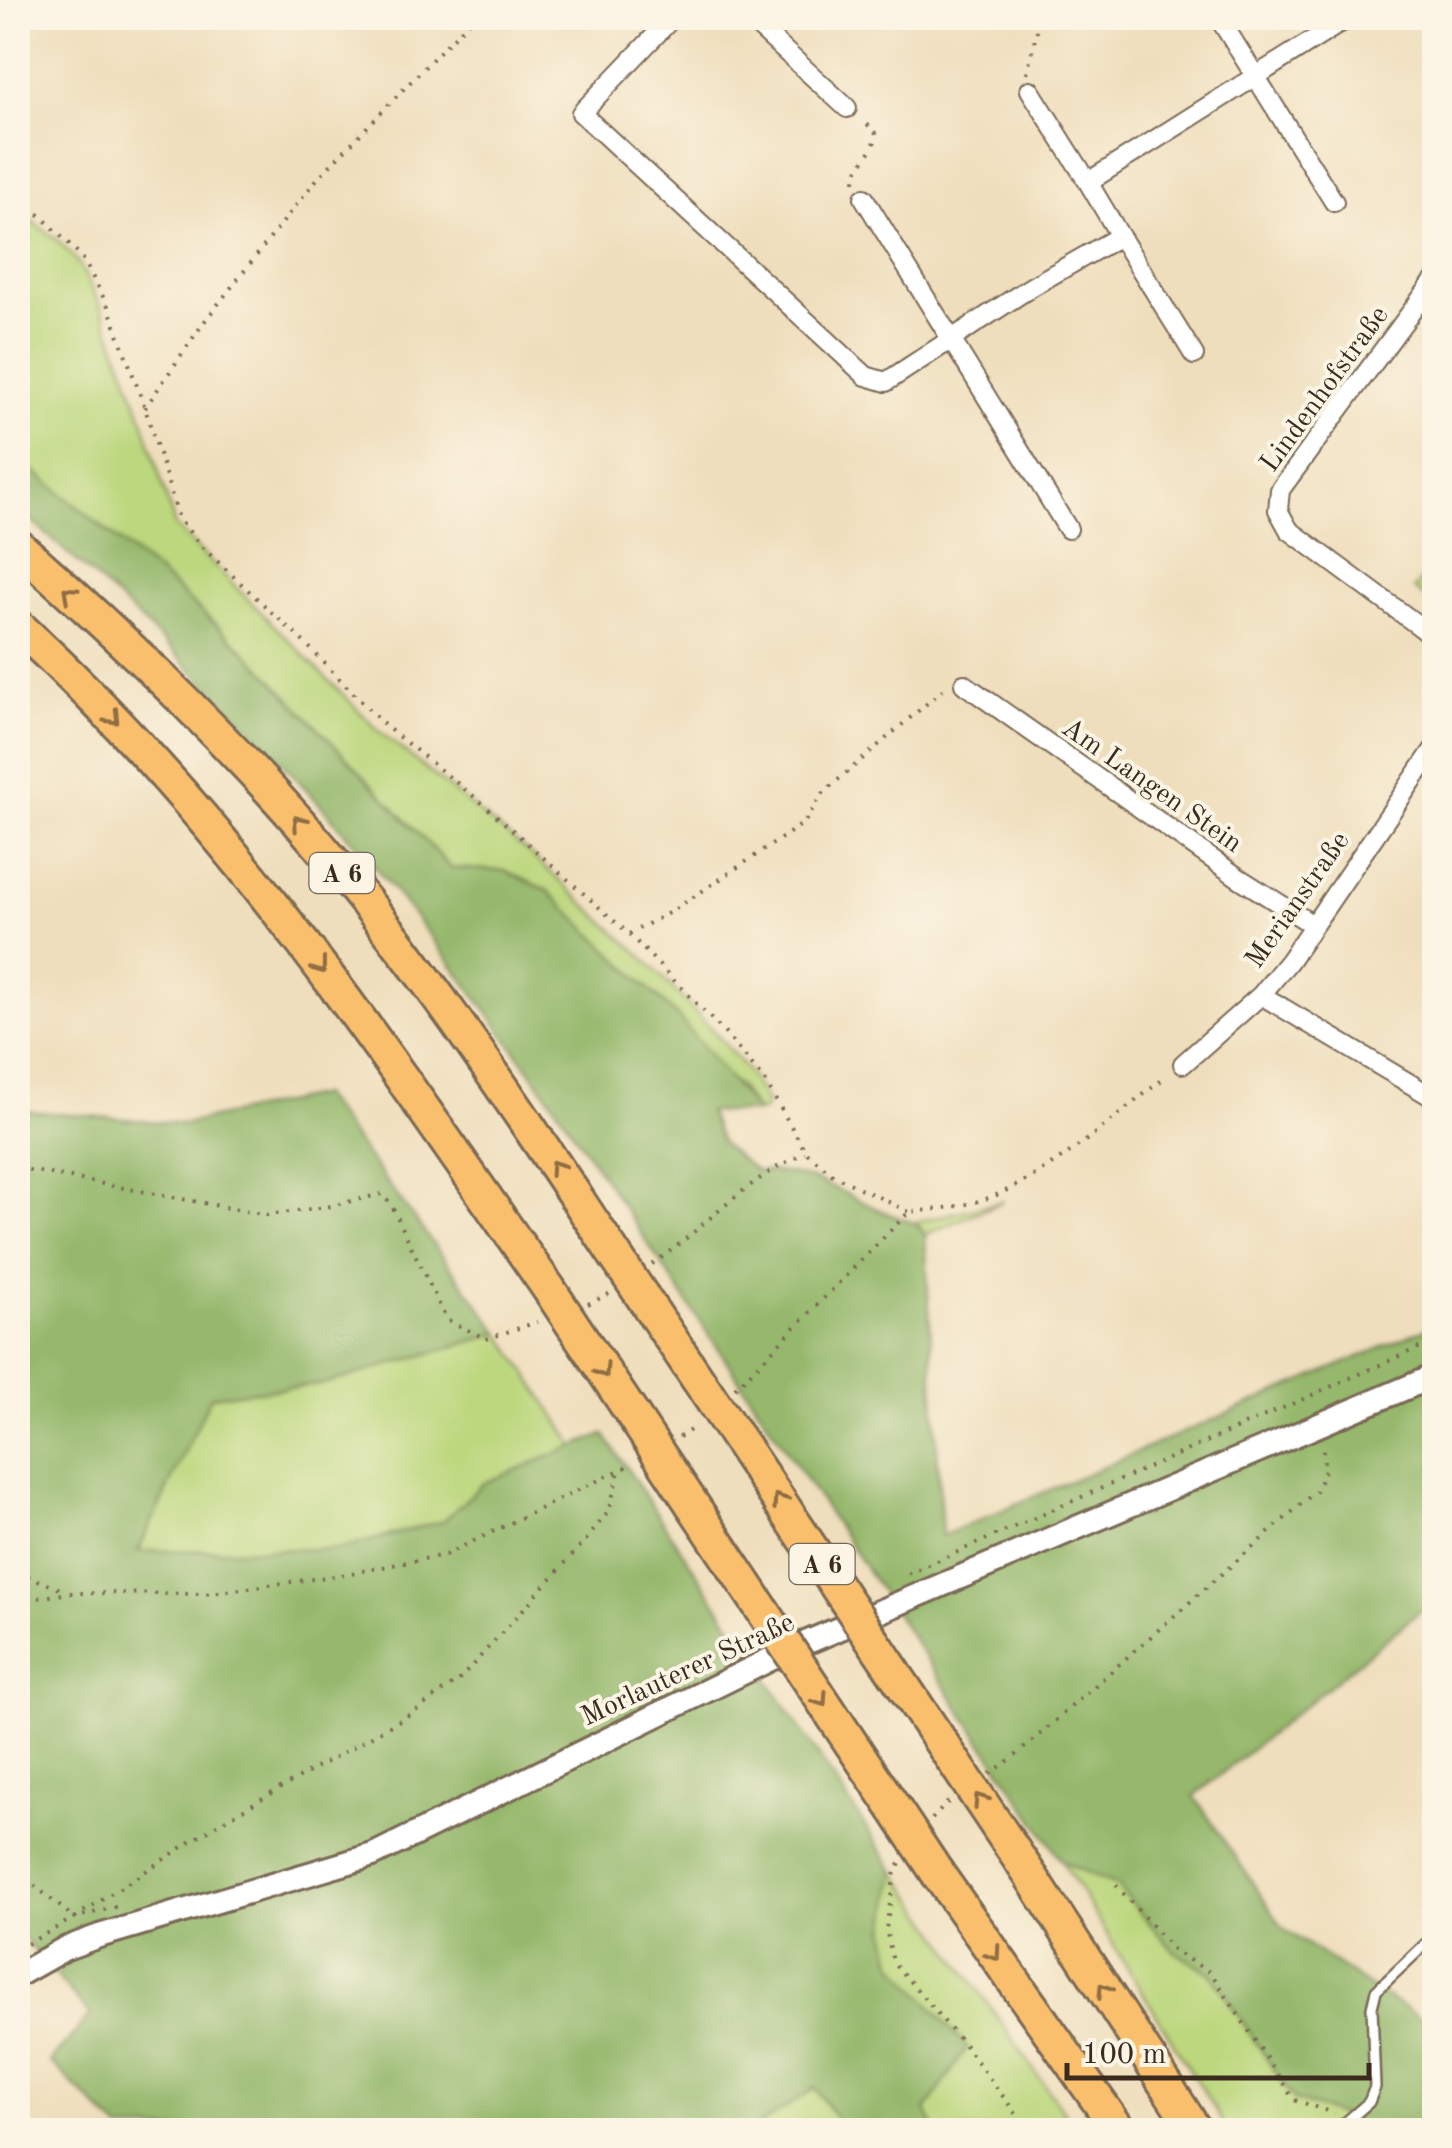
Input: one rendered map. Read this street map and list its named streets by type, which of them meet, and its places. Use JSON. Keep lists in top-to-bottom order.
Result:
{
  "streets": {
    "highway": ["A 6"],
    "street": [
      "Lindenhofstraße",
      "Am Langen Stein",
      "Merianstraße",
      "Morlauterer Straße"
    ]
  },
  "crossings": [
    ["Am Langen Stein", "Merianstraße"]
  ],
  "scale_bar": "100 m"
}
